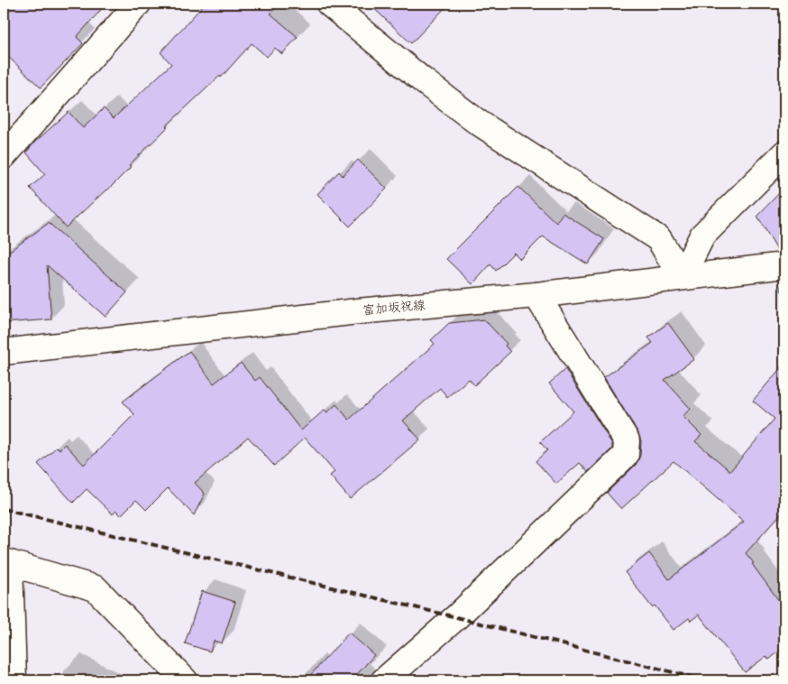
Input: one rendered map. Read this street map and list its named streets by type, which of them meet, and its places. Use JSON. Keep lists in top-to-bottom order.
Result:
{
  "streets": {
    "street": ["富加坂祝線"]
  }
}
